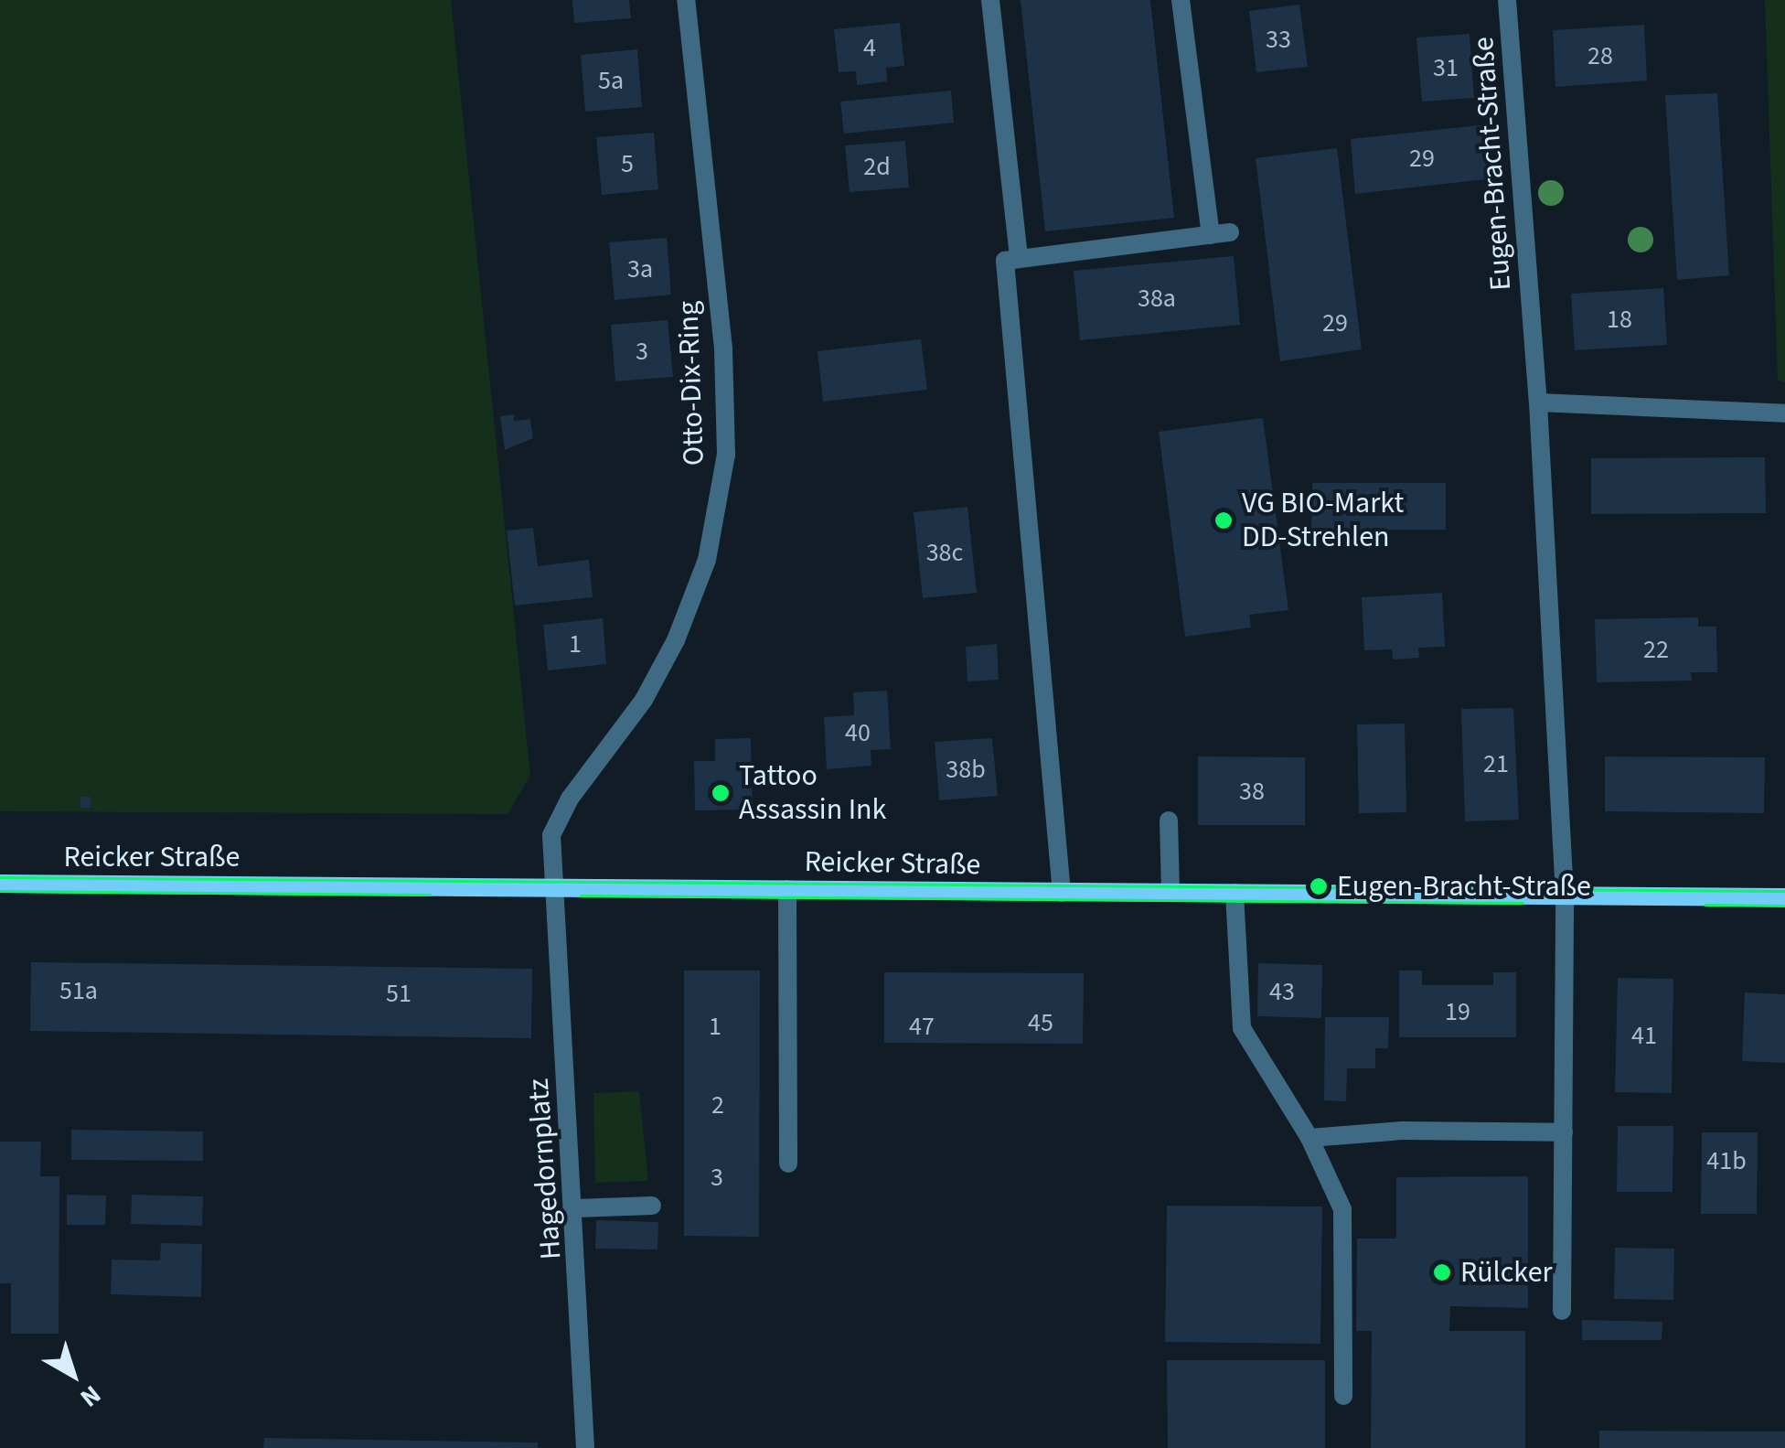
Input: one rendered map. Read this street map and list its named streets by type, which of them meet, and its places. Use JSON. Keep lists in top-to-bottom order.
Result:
{
  "streets": {
    "street": [
      "Eugen-Bracht-Straße",
      "Otto-Dix-Ring",
      "Reicker Straße",
      "Hagedornplatz"
    ]
  },
  "crossings": [
    ["Eugen-Bracht-Straße", "Reicker Straße"],
    ["Otto-Dix-Ring", "Reicker Straße"],
    ["Otto-Dix-Ring", "Hagedornplatz"],
    ["Reicker Straße", "Hagedornplatz"]
  ],
  "places": [
    "VG BIO-Markt DD-Strehlen",
    "Tattoo Assassin Ink",
    "Eugen-Bracht-Straße",
    "Rülcker"
  ],
  "house_numbers": [
    "33",
    "4",
    "28",
    "31",
    "5a",
    "29",
    "5",
    "2d",
    "3a",
    "38a",
    "18",
    "29",
    "3",
    "38c",
    "1",
    "22",
    "40",
    "21",
    "38b",
    "38",
    "51a",
    "43",
    "51",
    "19",
    "45",
    "1",
    "47",
    "41",
    "2",
    "41b",
    "3"
  ],
  "north": "bottom right"
}
